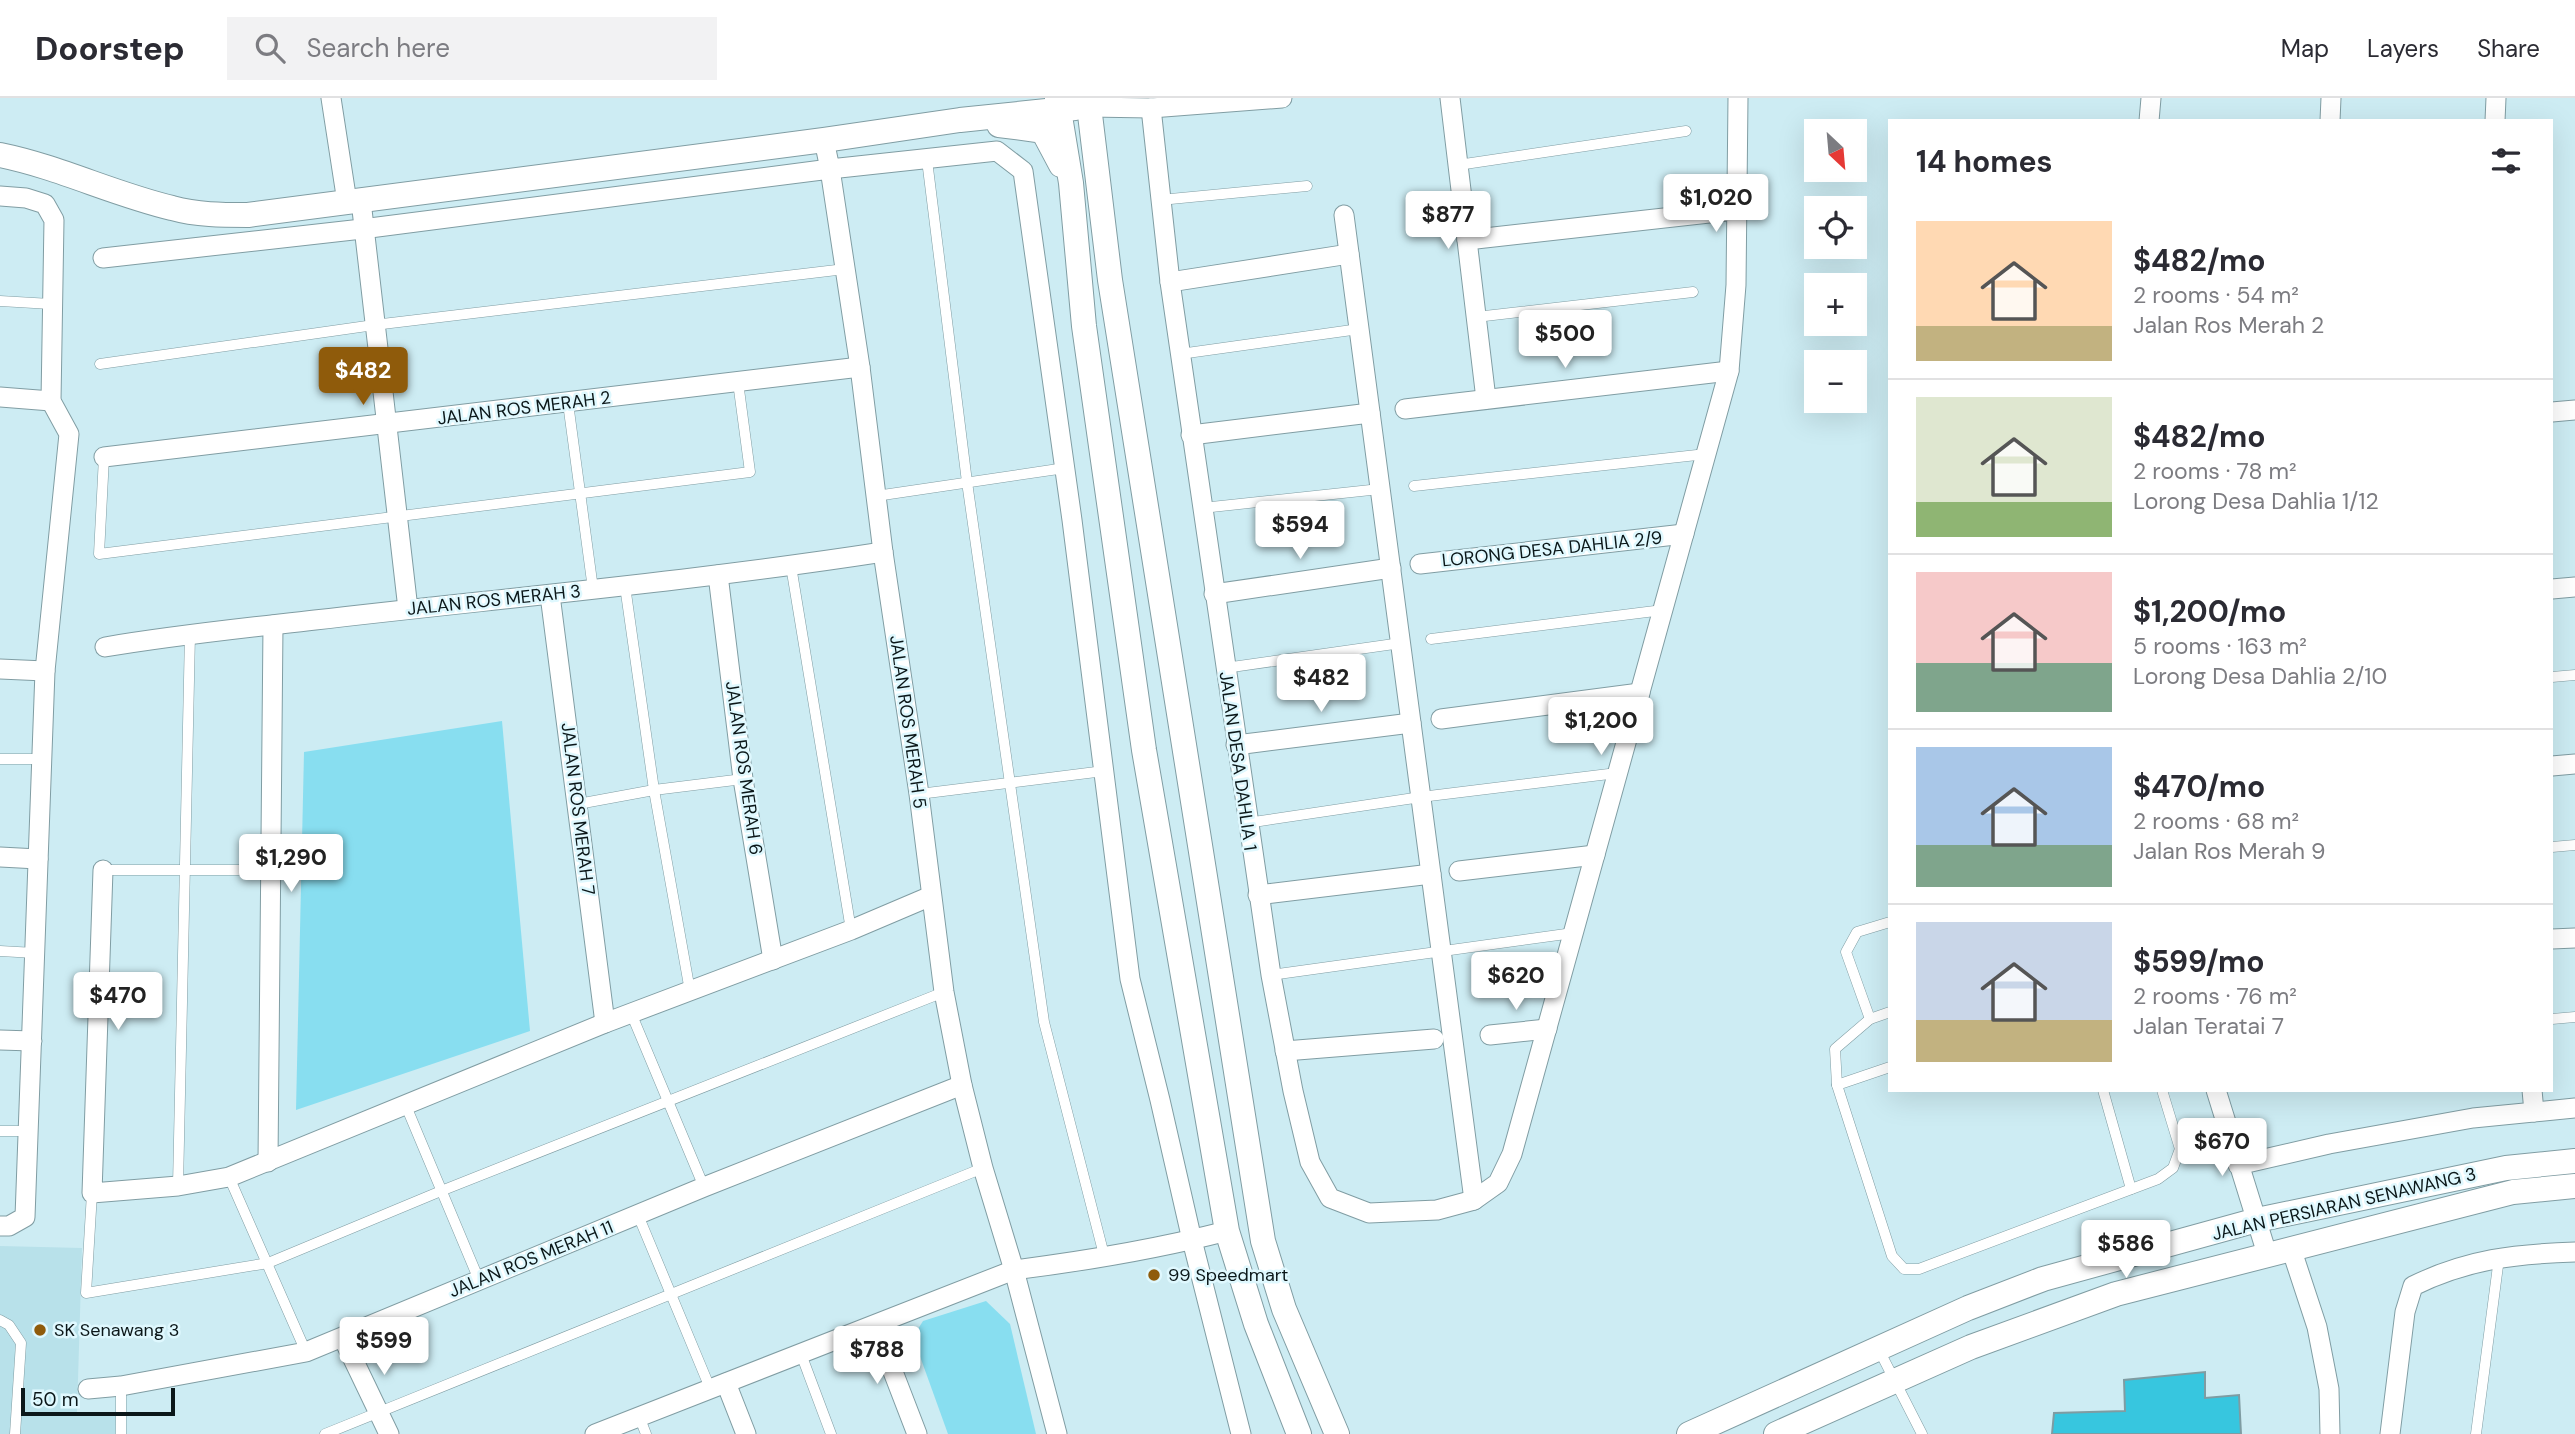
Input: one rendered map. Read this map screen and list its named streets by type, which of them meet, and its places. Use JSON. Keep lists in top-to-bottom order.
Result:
{
  "streets": {
    "street": [
      "JALAN ROS MERAH 2",
      "LORONG DESA DAHLIA 2/9",
      "JALAN ROS MERAH 3",
      "JALAN ROS MERAH 5",
      "JALAN DESA DAHLIA 1",
      "JALAN ROS MERAH 6",
      "JALAN ROS MERAH 7",
      "JALAN PERSIARAN SENAWANG 3",
      "JALAN ROS MERAH 11"
    ]
  },
  "crossings": [
    ["JALAN ROS MERAH 2", "JALAN ROS MERAH 5"],
    ["LORONG DESA DAHLIA 2/9", "JALAN DESA DAHLIA 1"],
    ["JALAN ROS MERAH 3", "JALAN ROS MERAH 5"],
    ["JALAN ROS MERAH 3", "JALAN ROS MERAH 6"],
    ["JALAN ROS MERAH 3", "JALAN ROS MERAH 7"],
    ["JALAN ROS MERAH 5", "JALAN ROS MERAH 11"]
  ],
  "places": ["99 Speedmart", "SK Senawang 3"],
  "scale_bar": "50 m",
  "north": "bottom right",
  "page": {
    "header": "Doorstep",
    "search": "Search here",
    "nav": ["Map", "Layers", "Share"],
    "map_buttons": ["+", "−"],
    "heading": "14 homes",
    "price": [
      "$1,020",
      "$877",
      "$500",
      "$482",
      "$594",
      "$482",
      "$1,200",
      "$1,290",
      "$620",
      "$470",
      "$670",
      "$586",
      "$599",
      "$788"
    ],
    "list": [
      {
        "name": "$482/mo",
        "note": "2 rooms · 54 m² · Jalan Ros Merah 2"
      },
      {
        "name": "$482/mo",
        "note": "2 rooms · 78 m² · Lorong Desa Dahlia 1/12"
      },
      {
        "name": "$1,200/mo",
        "note": "5 rooms · 163 m² · Lorong Desa Dahlia 2/10"
      },
      {
        "name": "$470/mo",
        "note": "2 rooms · 68 m² · Jalan Ros Merah 9"
      },
      {
        "name": "$599/mo",
        "note": "2 rooms · 76 m² · Jalan Teratai 7"
      }
    ],
    "scale": "50 m"
  }
}
